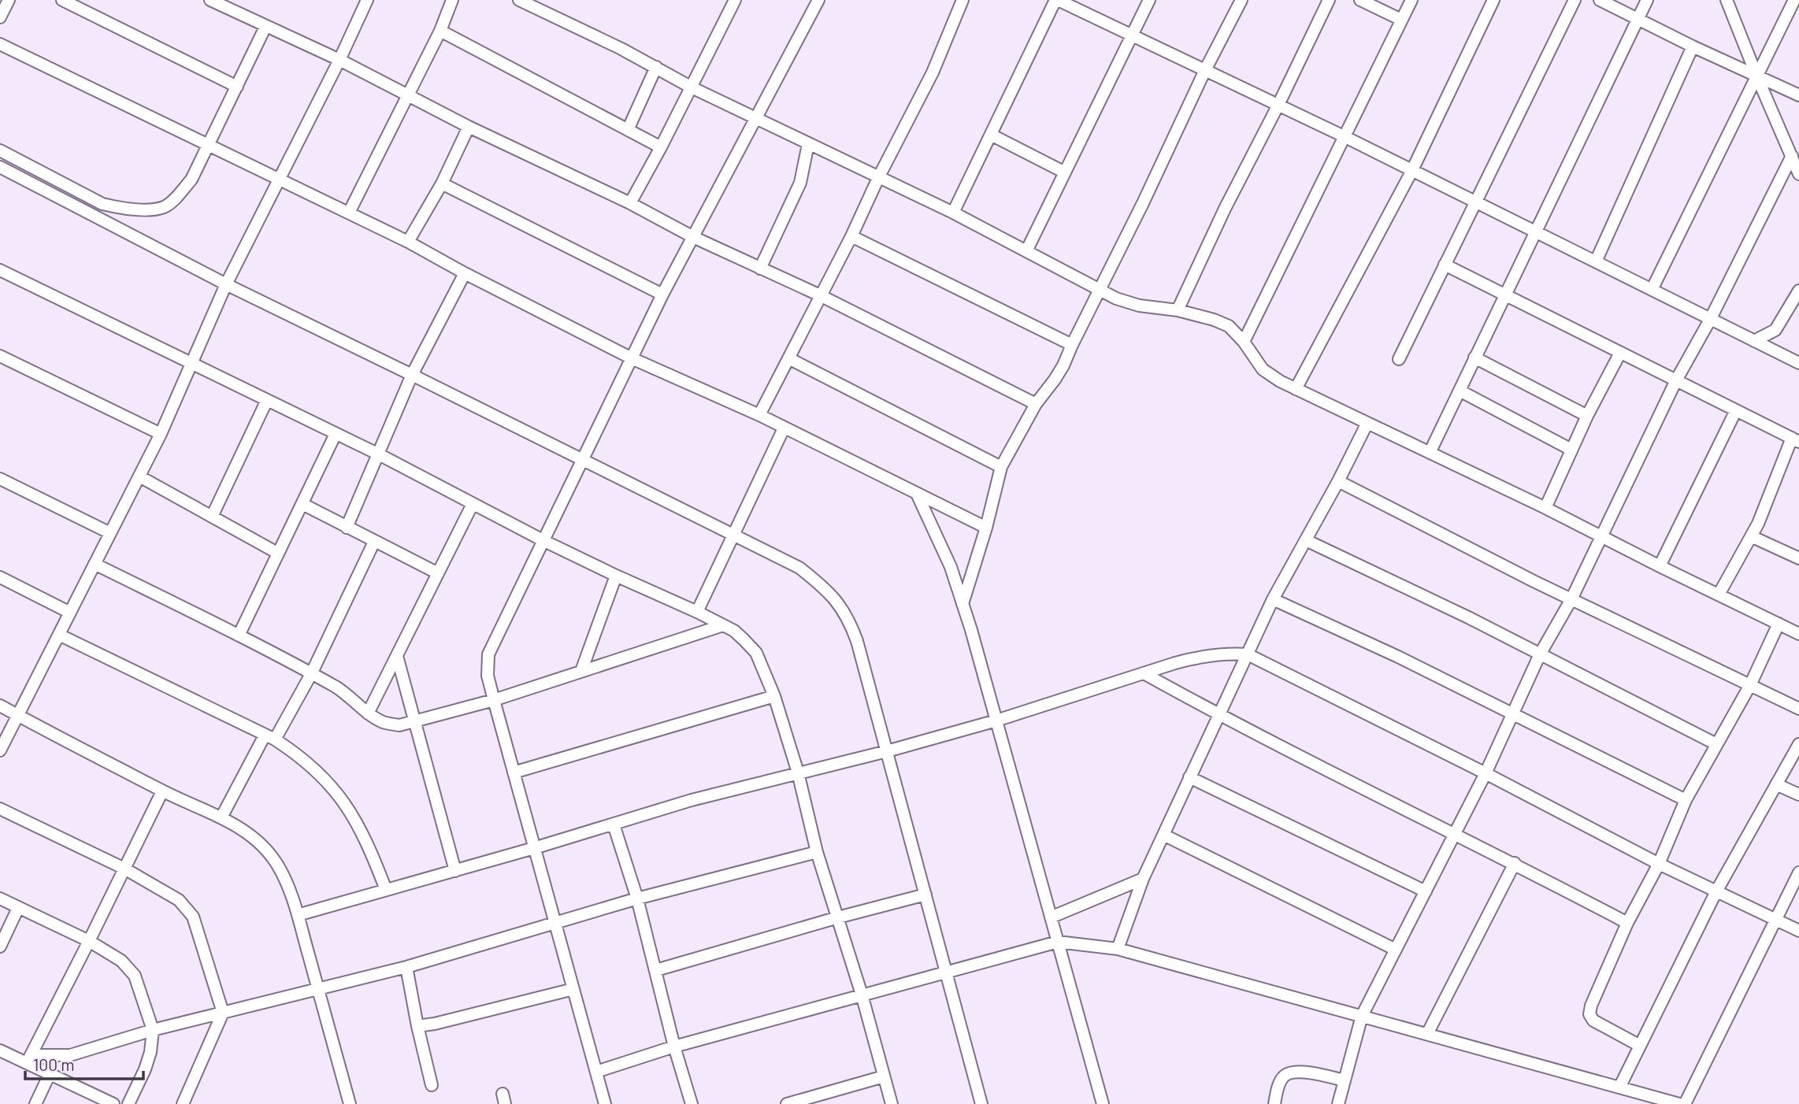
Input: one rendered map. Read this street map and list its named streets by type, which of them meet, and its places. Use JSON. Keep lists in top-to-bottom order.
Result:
{
  "scale_bar": "100 m"
}
